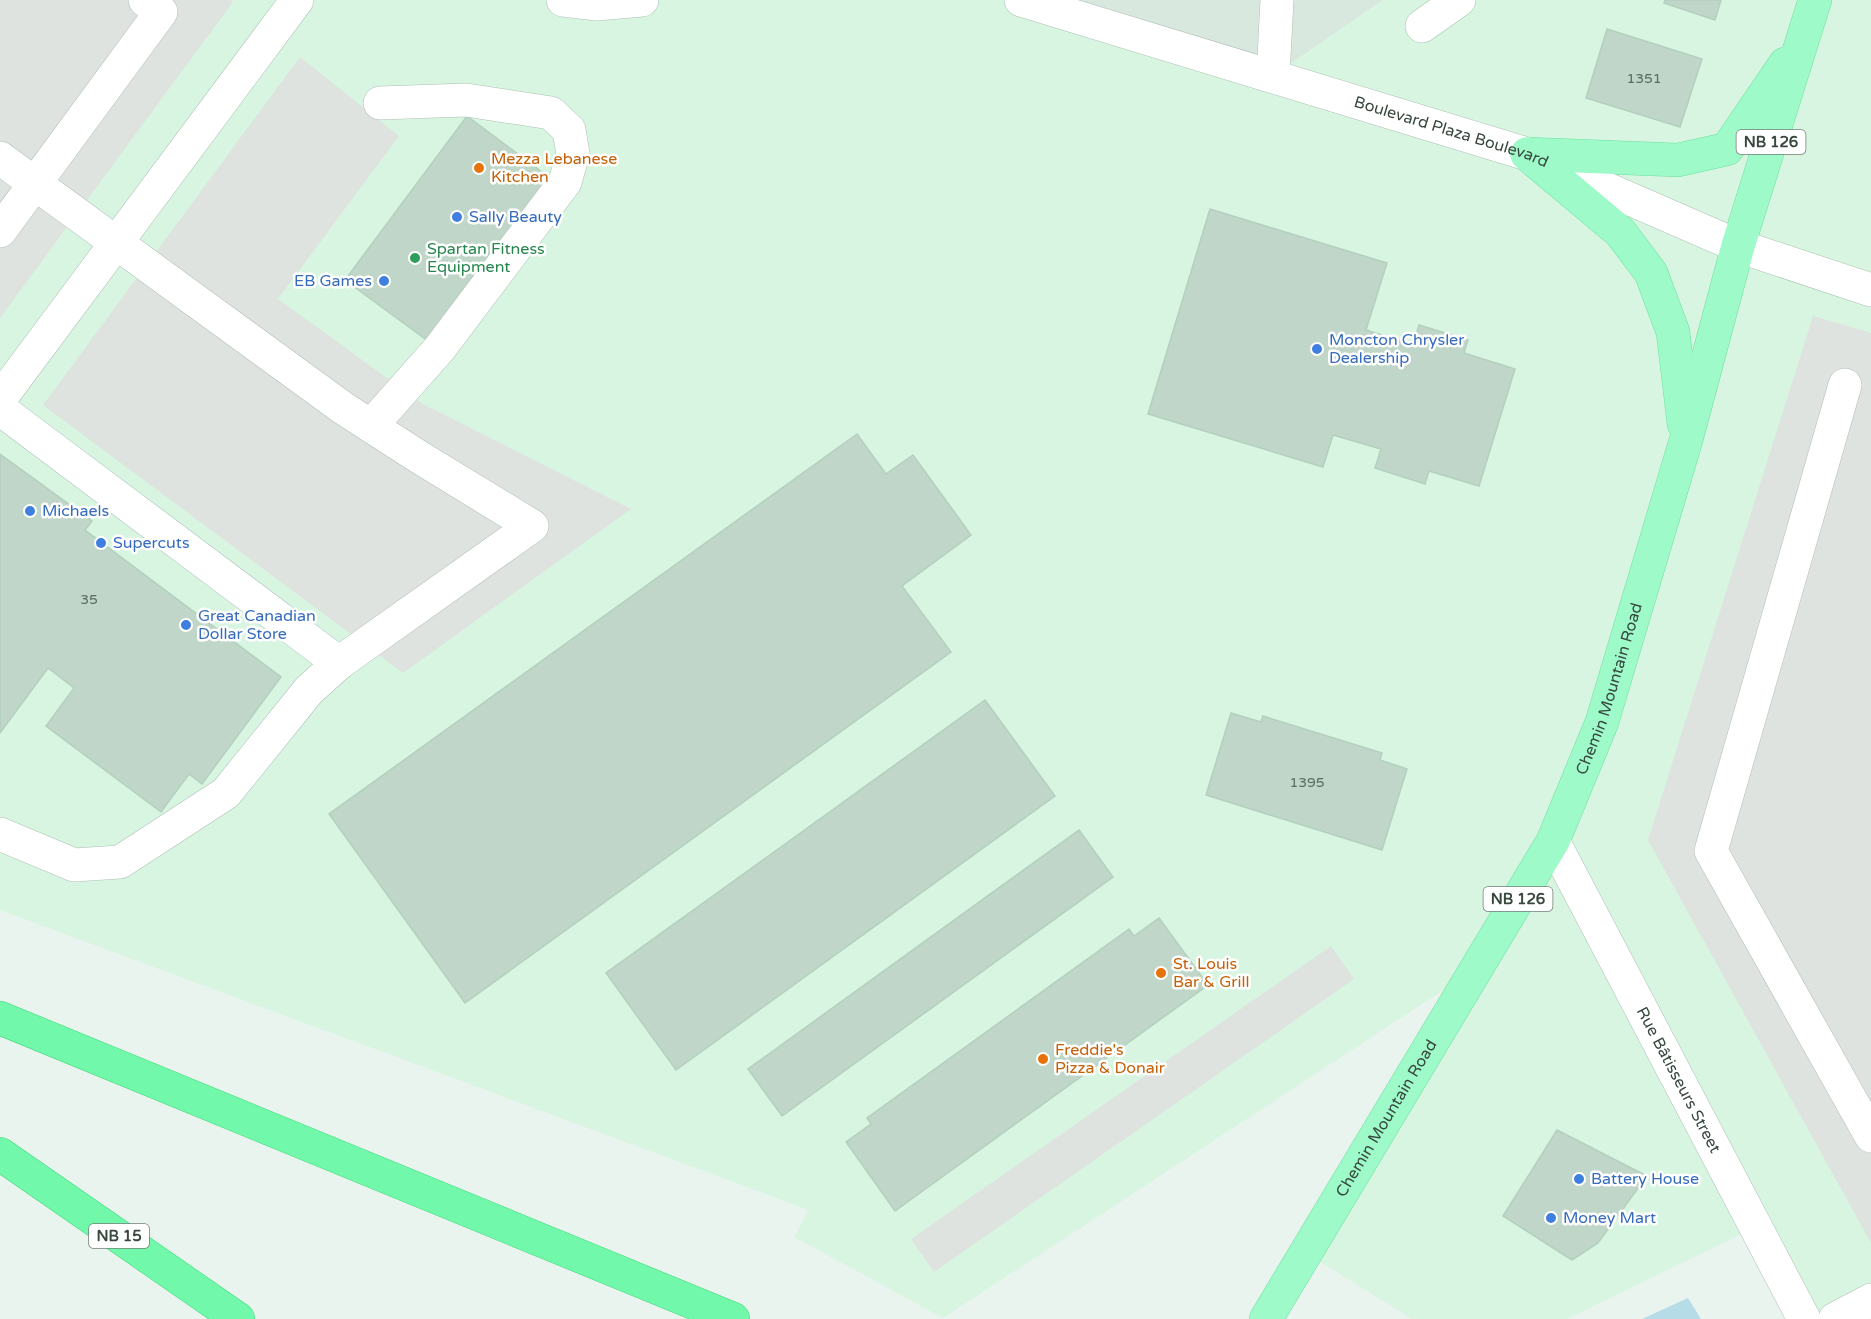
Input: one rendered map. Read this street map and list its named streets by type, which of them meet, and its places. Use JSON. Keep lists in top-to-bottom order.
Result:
{
  "streets": {
    "highway": ["NB 15"],
    "main road": ["NB 126", "Chemin Mountain Road"],
    "street": ["Boulevard Plaza Boulevard", "Rue Bâtisseurs Street"]
  },
  "crossings": [
    ["Boulevard Plaza Boulevard", "Chemin Mountain Road"],
    ["Chemin Mountain Road", "Rue Bâtisseurs Street"]
  ],
  "places": [
    "Mezza Lebanese Kitchen",
    "Sally Beauty",
    "Spartan Fitness Equipment",
    "EB Games",
    "Moncton Chrysler Dealership",
    "Michaels",
    "Supercuts",
    "Great Canadian Dollar Store",
    "St. Louis Bar & Grill",
    "Freddie's Pizza & Donair",
    "Battery House",
    "Money Mart"
  ],
  "house_numbers": ["1351", "35", "1395"]
}
